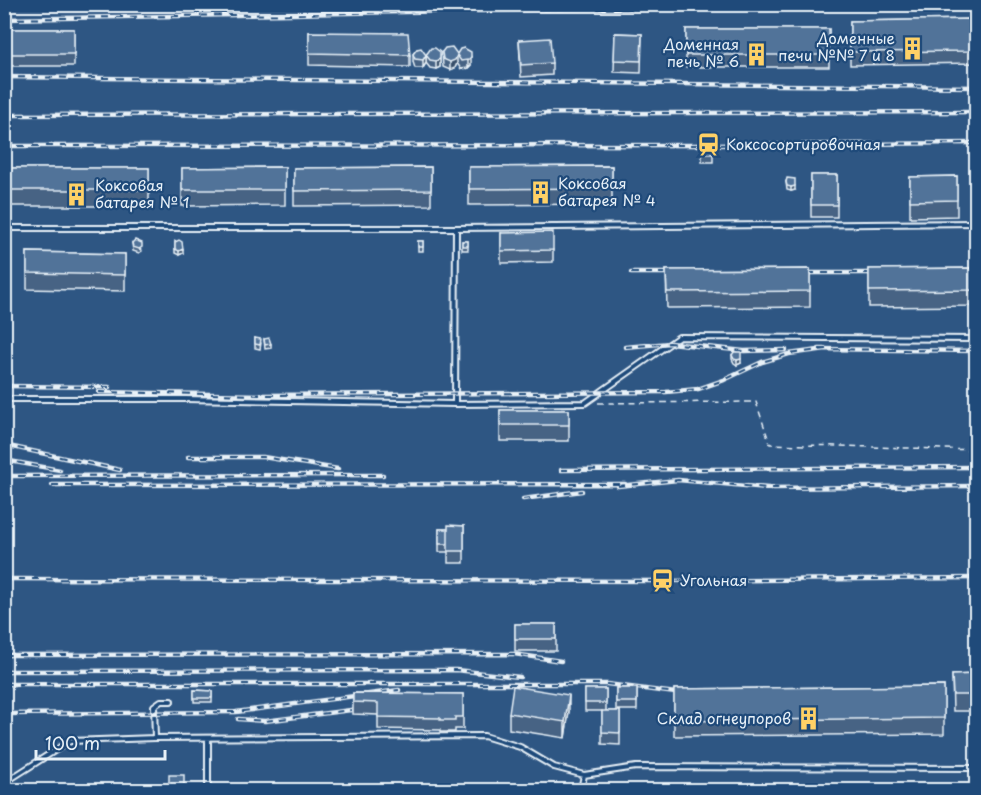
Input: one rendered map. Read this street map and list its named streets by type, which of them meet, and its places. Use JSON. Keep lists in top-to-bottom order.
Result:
{
  "places": {
    "building": [
      "Доменные печи №№ 7 и 8",
      "Доменная печь № 6",
      "Коксовая батарея № 4",
      "Коксовая батарея № 1",
      "Склад огнеупоров"
    ],
    "station": ["Коксосортировочная", "Угольная"]
  },
  "scale_bar": "100 m"
}
